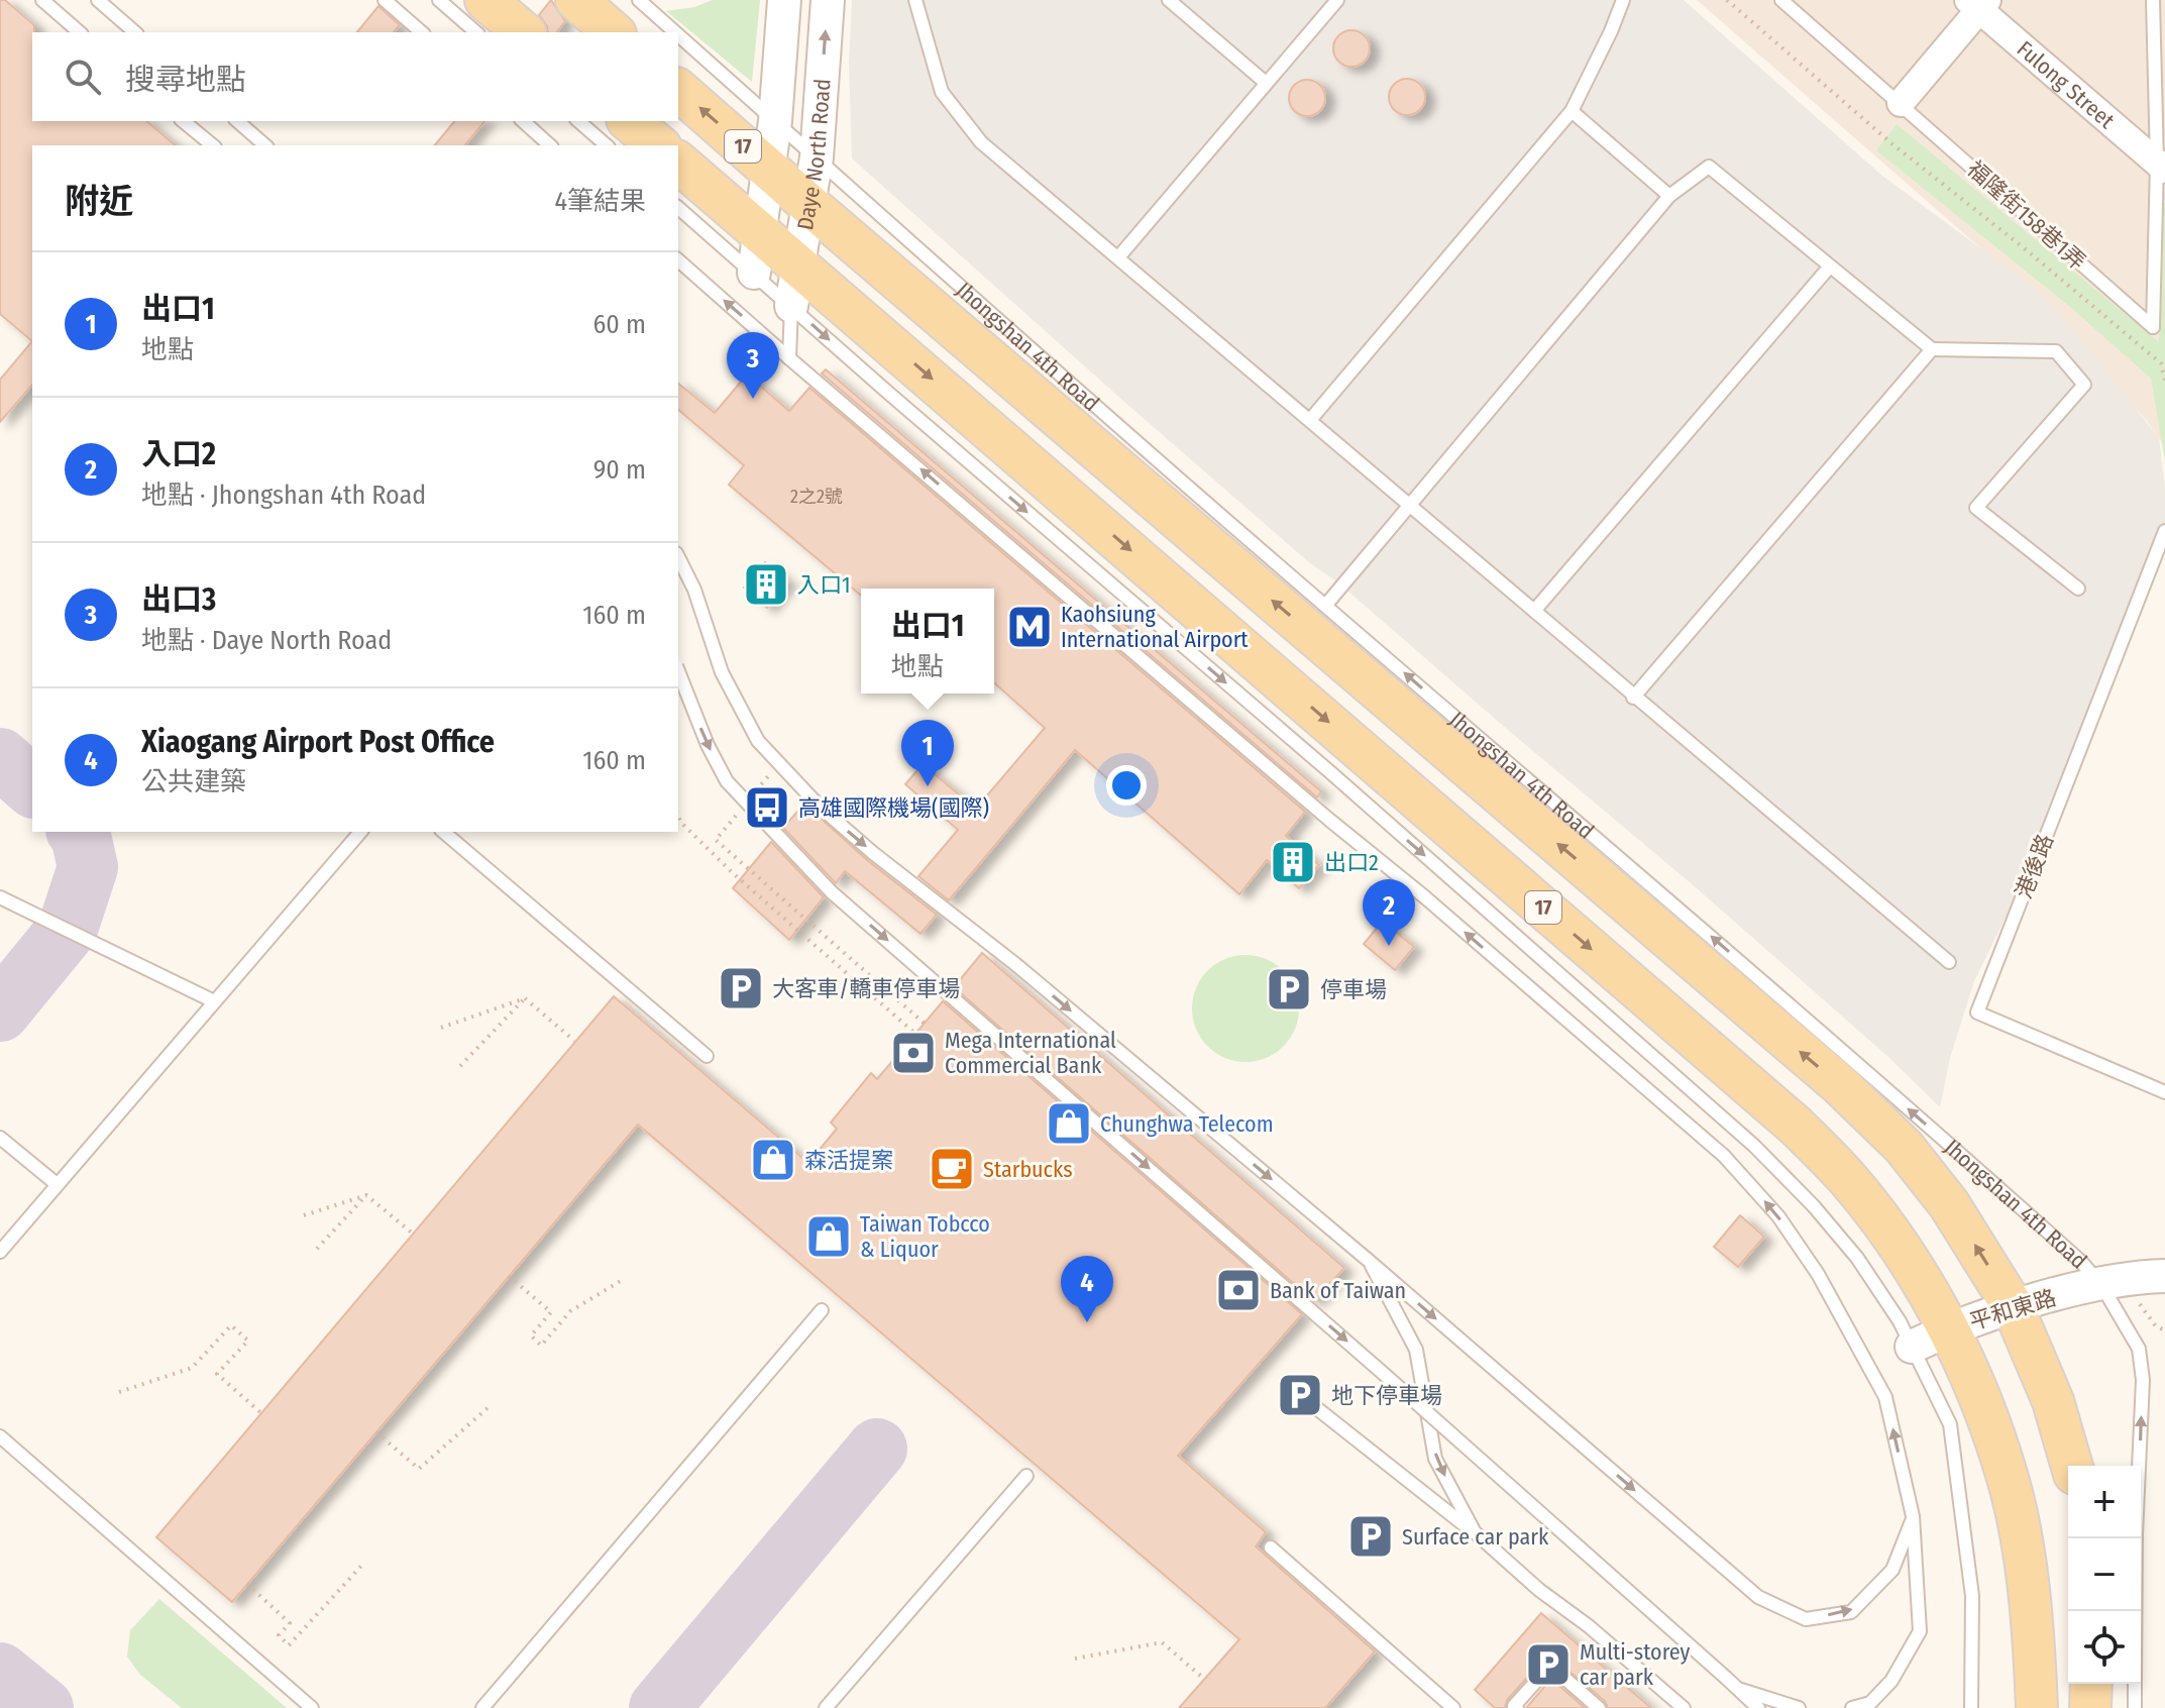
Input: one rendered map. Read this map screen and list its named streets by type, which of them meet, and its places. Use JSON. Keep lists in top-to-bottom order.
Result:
{
  "streets": {
    "main road": ["17", "Jhongshan 4th Road"],
    "street": ["Fulong Street", "Daye North Road", "平和東路"],
    "lane": ["福隆街158巷1弄", "港後路"]
  },
  "crossings": [
    ["Fulong Street", "福隆街158巷1弄"],
    ["17", "Daye North Road"],
    ["17", "平和東路"],
    ["Daye North Road", "Jhongshan 4th Road"],
    ["Jhongshan 4th Road", "平和東路"]
  ],
  "places": {
    "building": ["入口1", "出口2"],
    "metro station": ["Kaohsiung International Airport"],
    "bus stop": ["高雄國際機場(國際)"],
    "parking": [
      "大客車/轎車停車場",
      "停車場",
      "地下停車場",
      "Surface car park",
      "Multi-storey car park"
    ],
    "bank": ["Mega International Commercial Bank", "Bank of Taiwan"],
    "shop": ["Chunghwa Telecom", "森活提案", "Taiwan Tobcco & Liquor"],
    "cafe": ["Starbucks"]
  },
  "house_numbers": ["2之2號"],
  "page": {
    "search": "搜尋地點",
    "heading": ["附近", "4筆結果"],
    "list": [
      {
        "mark": "1",
        "name": "出口1",
        "note": "地點",
        "value": "60 m"
      },
      {
        "mark": "2",
        "name": "入口2",
        "note": "地點 · Jhongshan 4th Road",
        "value": "90 m"
      },
      {
        "mark": "3",
        "name": "出口3",
        "note": "地點 · Daye North Road",
        "value": "160 m"
      },
      {
        "mark": "4",
        "name": "Xiaogang Airport Post Office",
        "note": "公共建築",
        "value": "160 m"
      }
    ],
    "pins": [
      "3",
      "1",
      "2",
      "4"
    ],
    "popup": ["出口1", "地點"],
    "map_buttons": ["+", "−"]
  }
}
